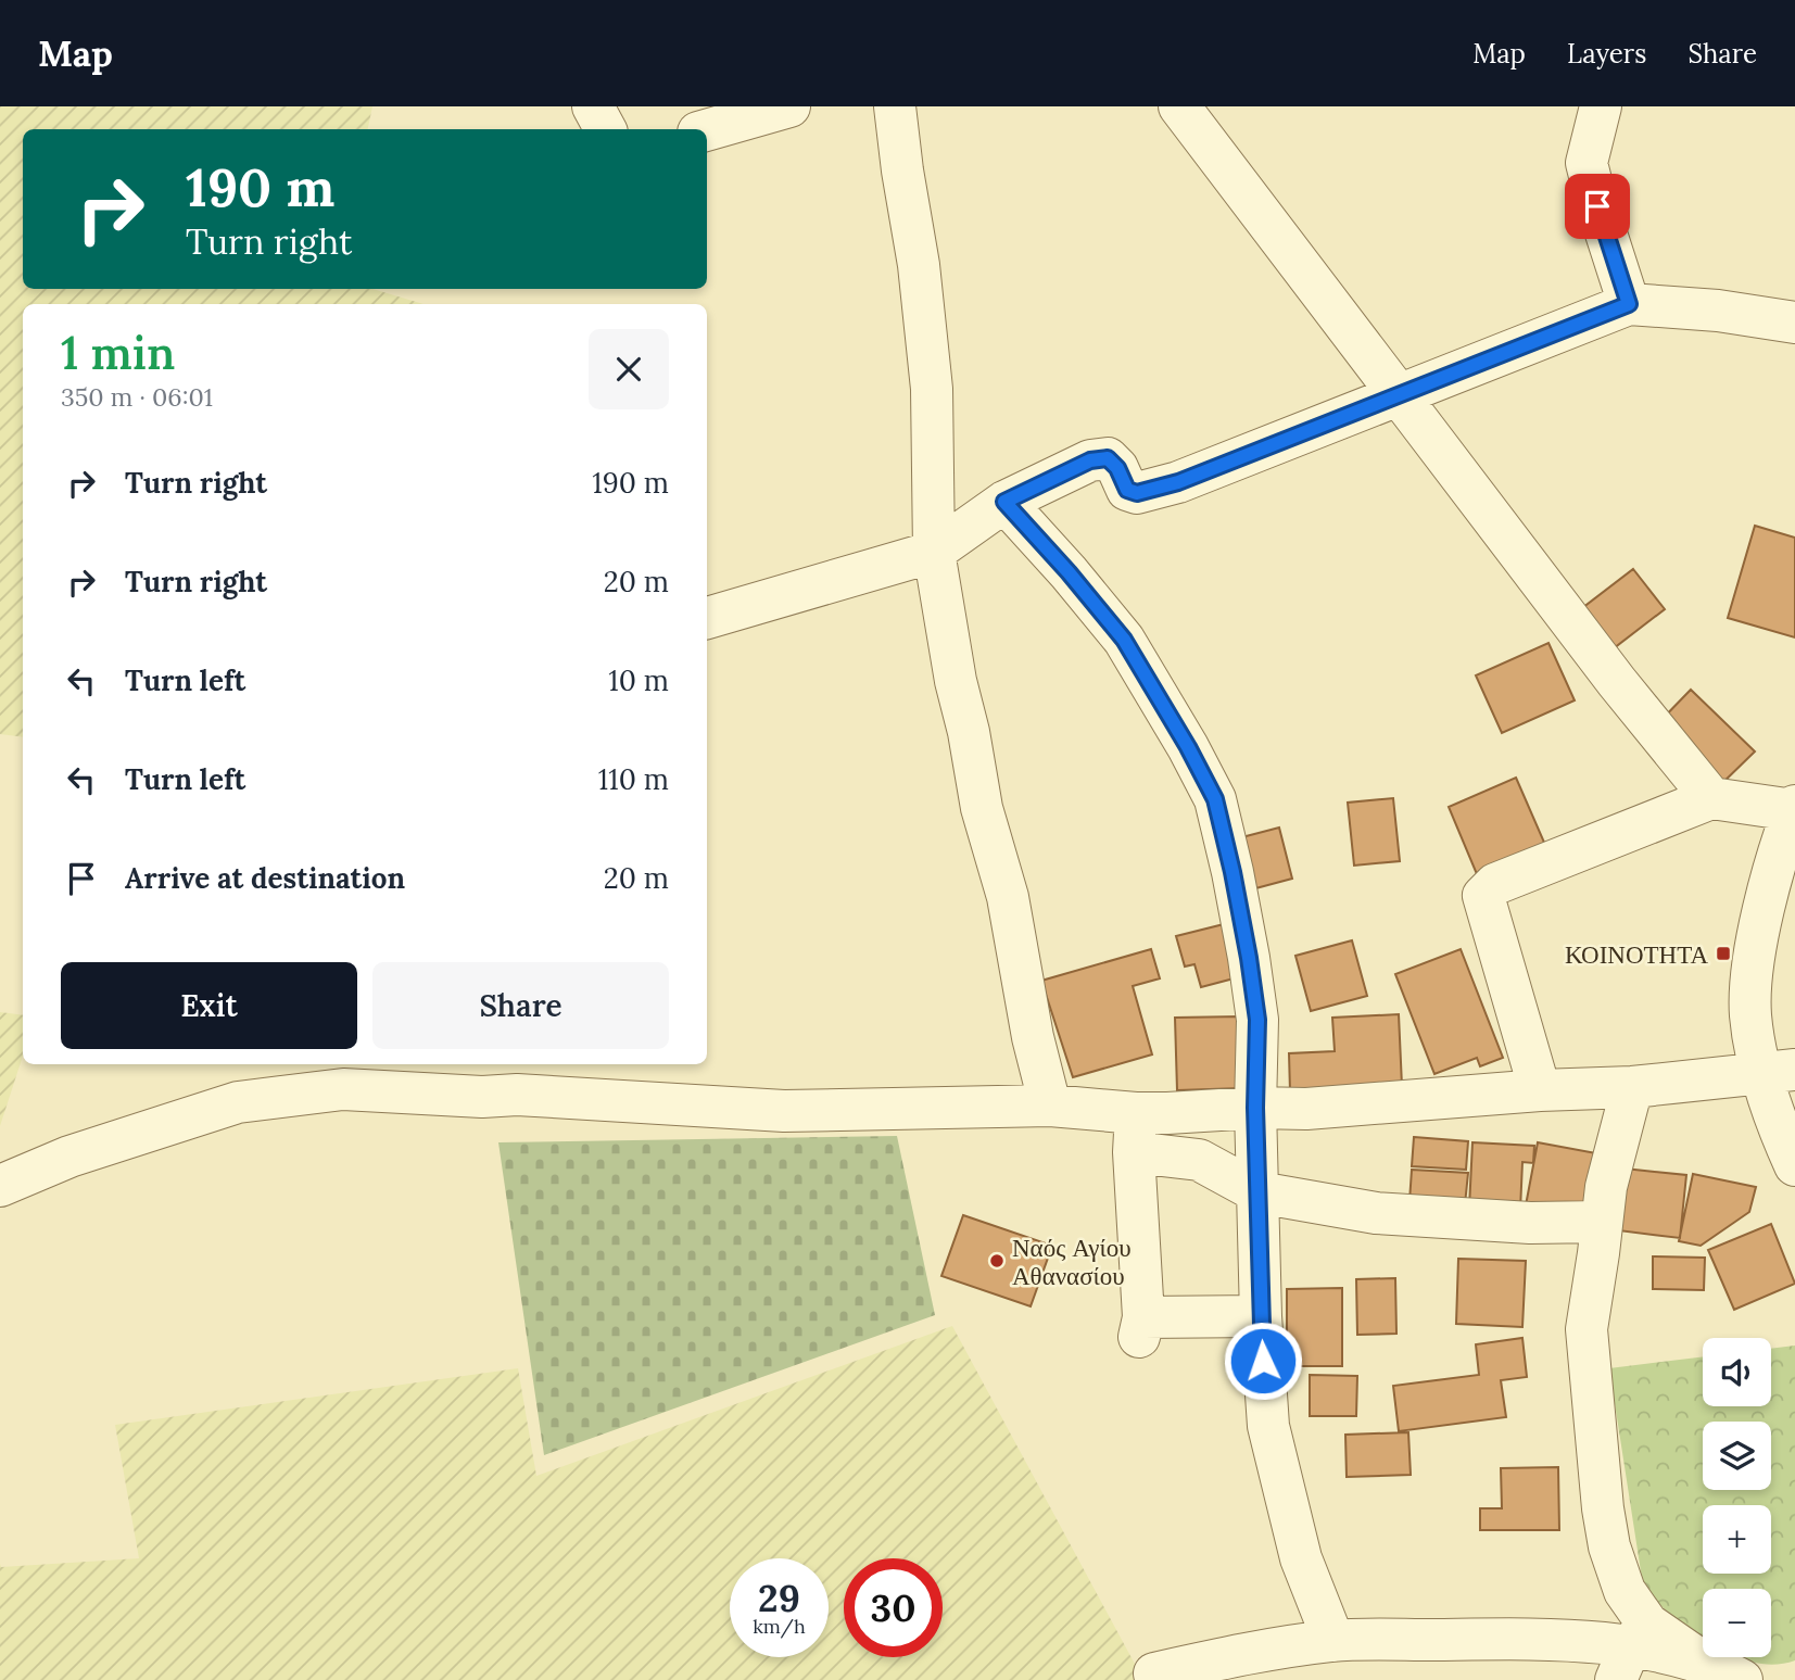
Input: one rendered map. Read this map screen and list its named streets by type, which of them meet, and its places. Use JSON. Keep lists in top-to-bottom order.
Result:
{
  "places": {
    "transit": ["ΚΟΙΝΟΤΗΤΑ"],
    "other": ["Ναός Αγίου Αθανασίου"]
  },
  "page": {
    "header": "Map",
    "nav": ["Map", "Layers", "Share"],
    "turn": ["190 m", "Turn right"],
    "heading": ["1 min", "350 m · 06:01"],
    "list": [
      {
        "name": "Turn right",
        "value": "190 m"
      },
      {
        "name": "Turn right",
        "value": "20 m"
      },
      {
        "name": "Turn left",
        "value": "10 m"
      },
      {
        "name": "Turn left",
        "value": "110 m"
      },
      {
        "name": "Arrive at destination",
        "value": "20 m"
      }
    ],
    "buttons": ["Exit", "Share"],
    "map_buttons": ["+", "−"],
    "speed": "29 km/h",
    "limit": "30"
  }
}
